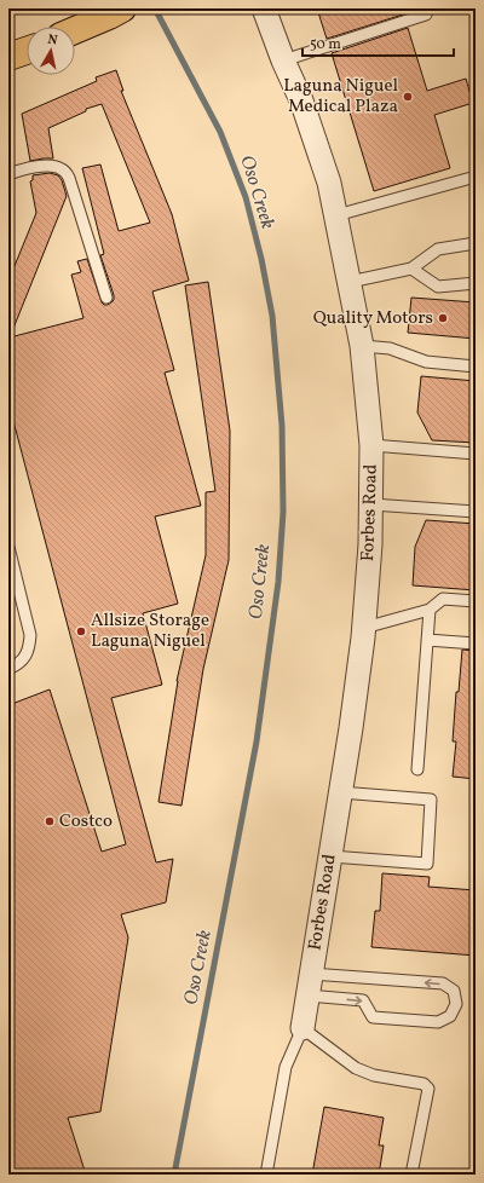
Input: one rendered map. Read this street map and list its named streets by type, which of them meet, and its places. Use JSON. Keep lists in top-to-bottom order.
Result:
{
  "streets": {
    "street": ["Forbes Road"]
  },
  "water": ["Oso Creek"],
  "places": [
    "Laguna Niguel Medical Plaza",
    "Quality Motors",
    "Allsize Storage Laguna Niguel",
    "Costco"
  ],
  "scale_bar": "50 m",
  "north": "top"
}
